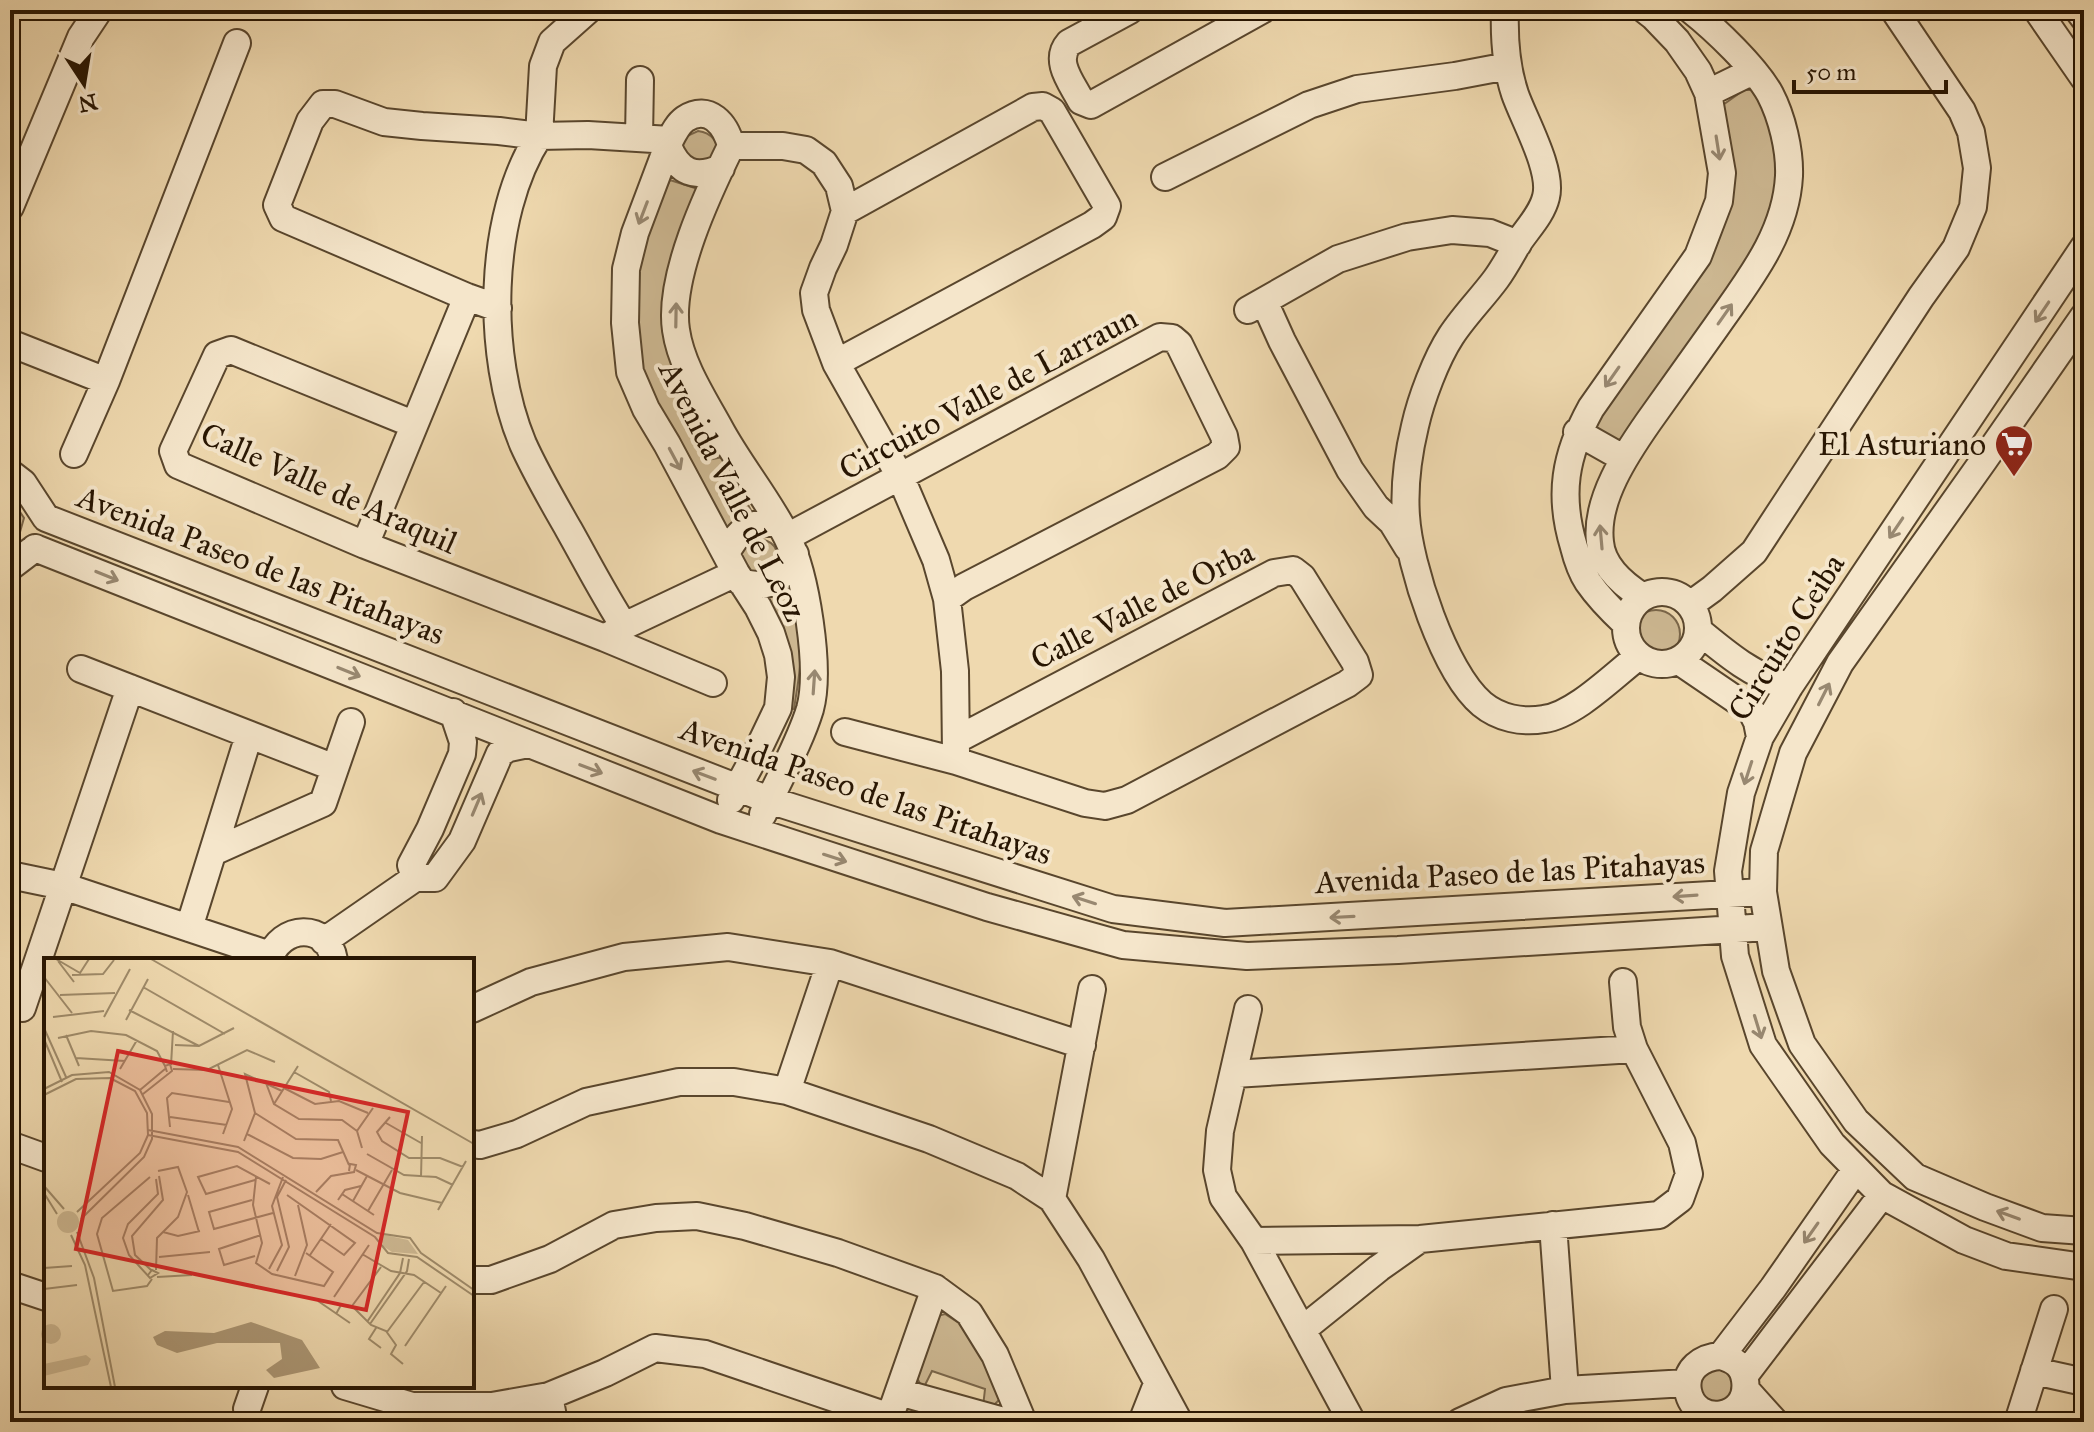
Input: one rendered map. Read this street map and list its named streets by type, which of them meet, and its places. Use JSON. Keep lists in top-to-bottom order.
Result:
{
  "streets": {
    "street": [
      "Circuito Valle de Larraun",
      "Calle Valle de Araquil",
      "Avenida Valle de Leoz",
      "Avenida Paseo de las Pitahayas",
      "Calle Valle de Orba",
      "Circuito Ceiba"
    ]
  },
  "crossings": [
    ["Circuito Valle de Larraun", "Calle Valle de Araquil"],
    ["Circuito Valle de Larraun", "Avenida Valle de Leoz"],
    ["Avenida Valle de Leoz", "Avenida Paseo de las Pitahayas"],
    ["Avenida Paseo de las Pitahayas", "Circuito Ceiba"]
  ],
  "places": {
    "supermarket": ["El Asturiano"]
  },
  "scale_bar": "50 m",
  "north": "bottom"
}
